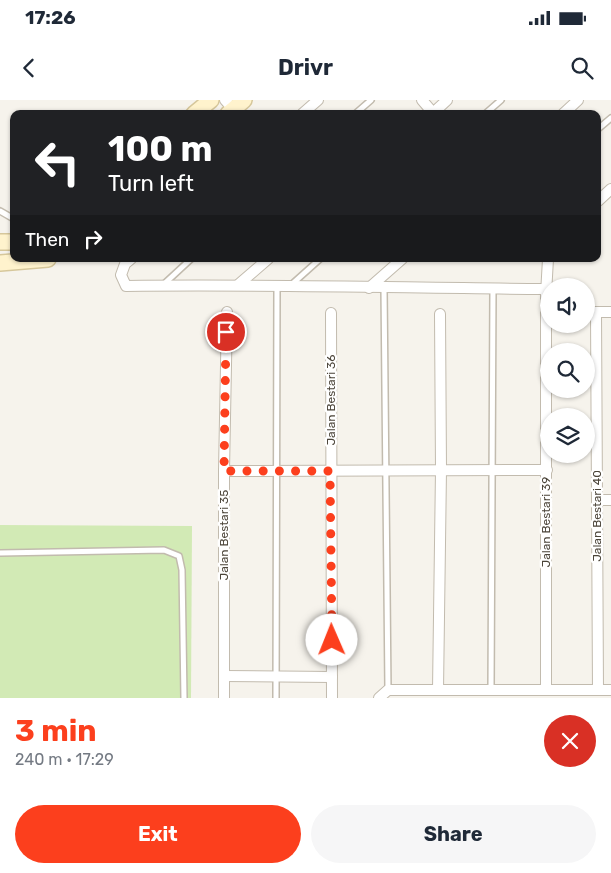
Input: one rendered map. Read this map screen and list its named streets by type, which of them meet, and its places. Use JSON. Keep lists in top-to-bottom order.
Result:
{
  "streets": {
    "street": [
      "Jalan Bestari 36",
      "Jalan Bestari 40",
      "Jalan Bestari 39",
      "Jalan Bestari 35"
    ]
  },
  "page": {
    "status": "17:26",
    "header": "Drivr",
    "turn": ["100 m", "Turn left"],
    "then": "Then",
    "heading": ["3 min", "240 m · 17:29"],
    "buttons": ["Exit", "Share"]
  }
}
